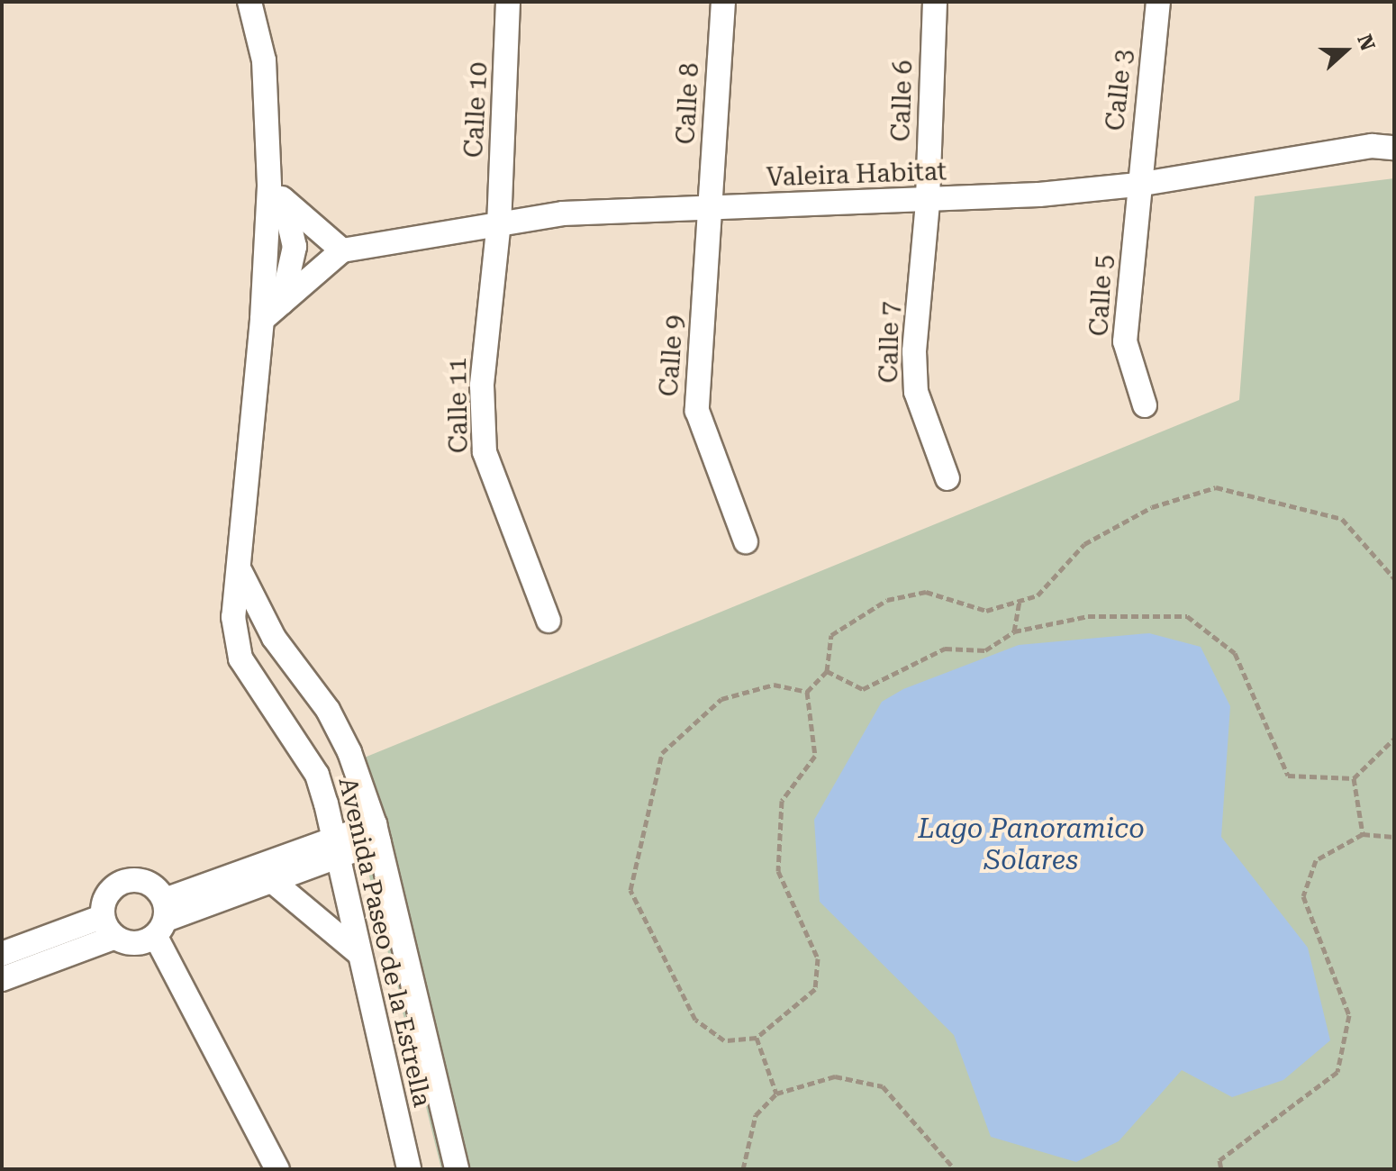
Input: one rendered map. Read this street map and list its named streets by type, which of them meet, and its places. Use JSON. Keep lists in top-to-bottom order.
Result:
{
  "streets": {
    "street": [
      "Calle 3",
      "Calle 6",
      "Calle 8",
      "Calle 10",
      "Valeira Habitat",
      "Calle 5",
      "Calle 7",
      "Calle 9",
      "Calle 11",
      "Avenida Paseo de la Estrella"
    ]
  },
  "crossings": [
    ["Calle 3", "Valeira Habitat"],
    ["Calle 3", "Calle 5"],
    ["Calle 6", "Valeira Habitat"],
    ["Calle 6", "Calle 7"],
    ["Calle 8", "Valeira Habitat"],
    ["Calle 8", "Calle 9"],
    ["Calle 10", "Valeira Habitat"],
    ["Calle 10", "Calle 11"],
    ["Valeira Habitat", "Calle 5"],
    ["Valeira Habitat", "Calle 7"],
    ["Valeira Habitat", "Calle 9"],
    ["Valeira Habitat", "Calle 11"]
  ],
  "water": ["Lago Panoramico Solares"],
  "north": "right"
}
